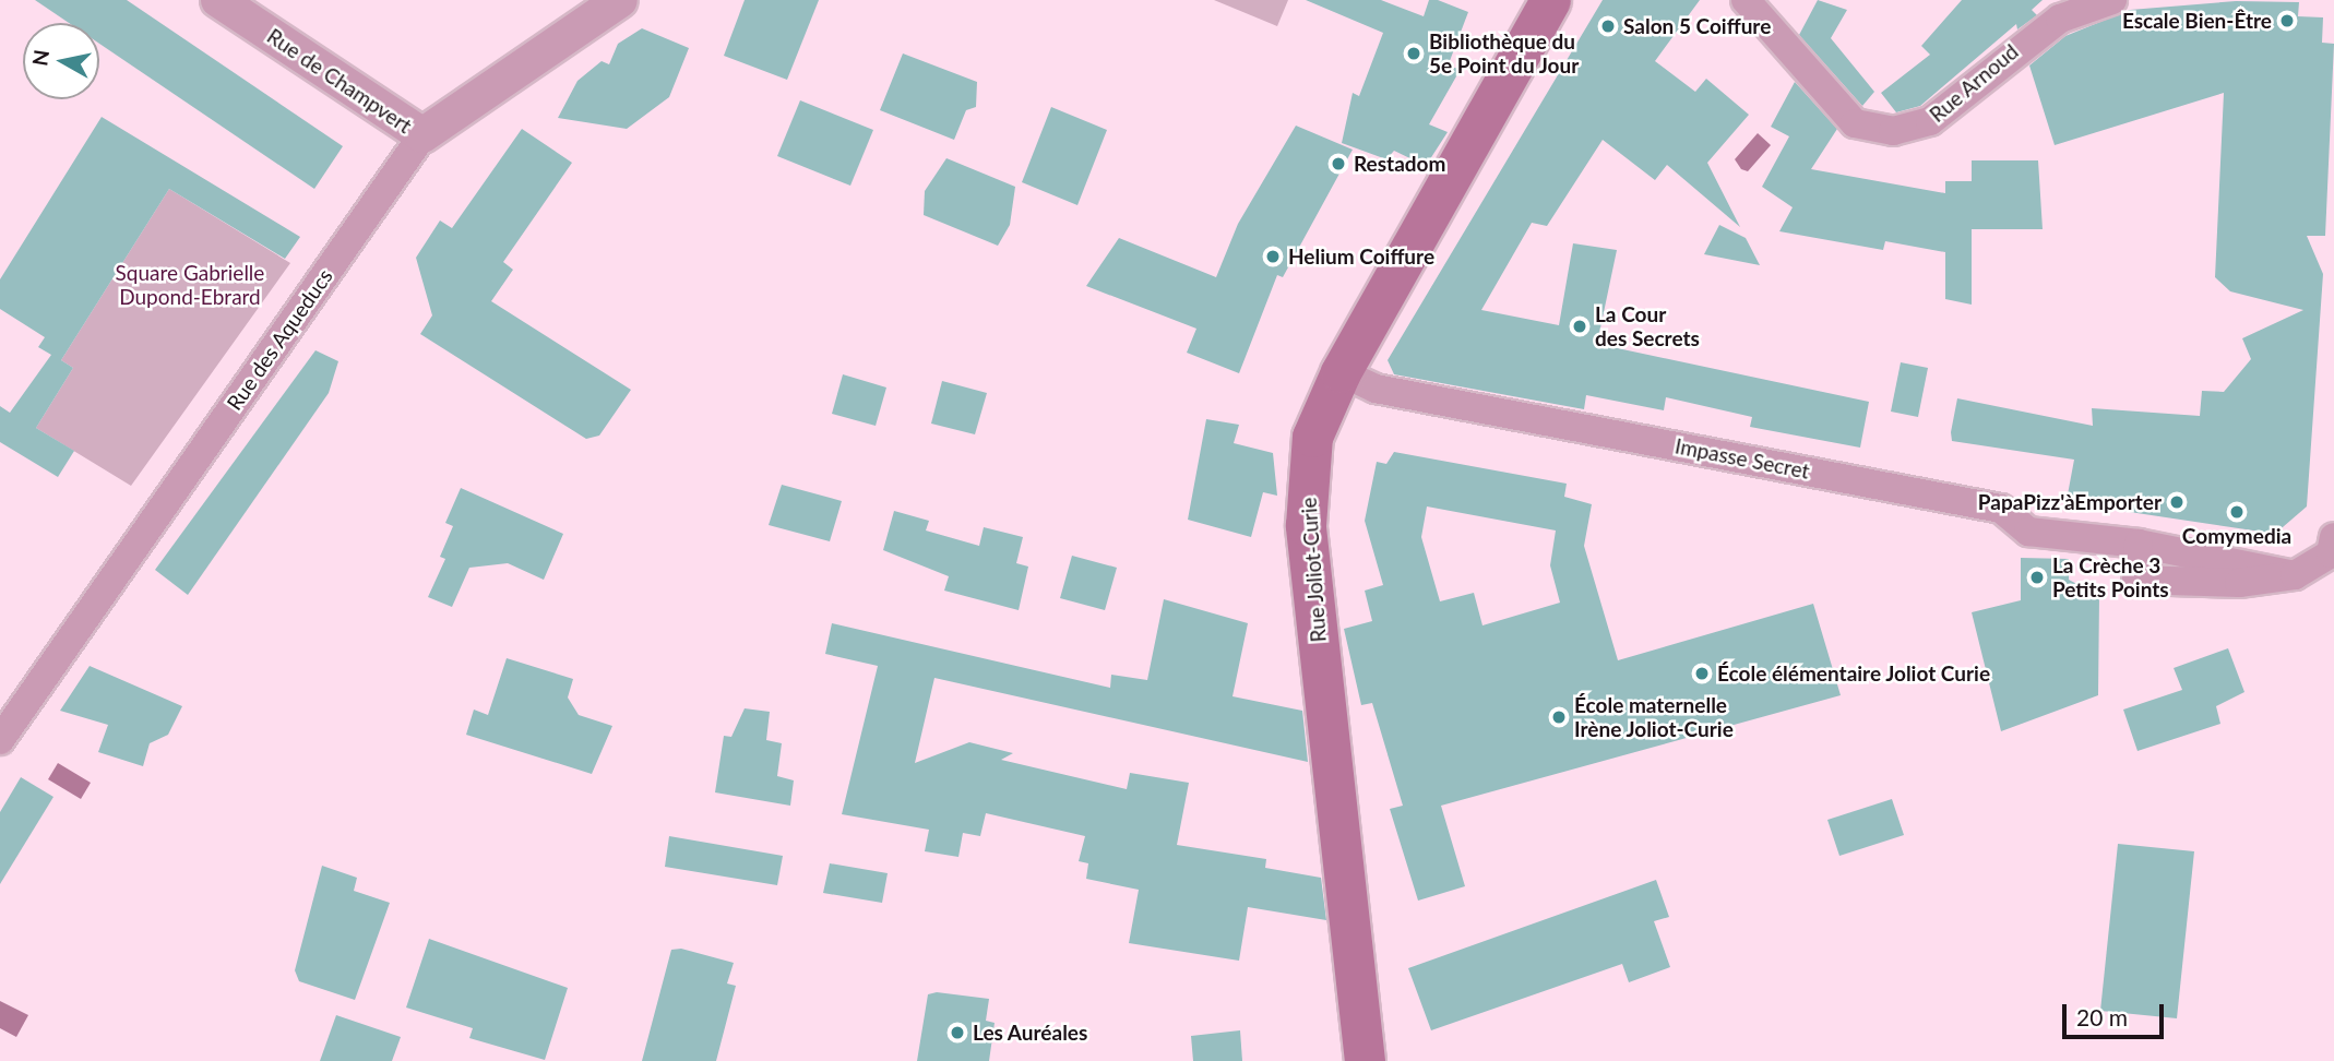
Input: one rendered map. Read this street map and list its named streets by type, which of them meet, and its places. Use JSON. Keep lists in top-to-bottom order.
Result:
{
  "streets": {
    "main road": ["Rue Joliot-Curie"],
    "street": [
      "Rue de Champvert",
      "Rue Arnoud",
      "Rue des Aqueducs",
      "Impasse Secret"
    ]
  },
  "crossings": [
    ["Rue de Champvert", "Rue des Aqueducs"],
    ["Impasse Secret", "Rue Joliot-Curie"]
  ],
  "parks": ["Square Gabrielle Dupond-Ebrard"],
  "places": [
    "Escale Bien-Être",
    "Salon 5 Coiffure",
    "Bibliothèque du 5e Point du Jour",
    "Restadom",
    "Helium Coiffure",
    "La Cour des Secrets",
    "PapaPizz'àEmporter",
    "Comymedia",
    "La Crèche 3 Petits Points",
    "École élémentaire Joliot Curie",
    "École maternelle Irène Joliot-Curie",
    "Les Auréales"
  ],
  "scale_bar": "20 m",
  "north": "left"
}
